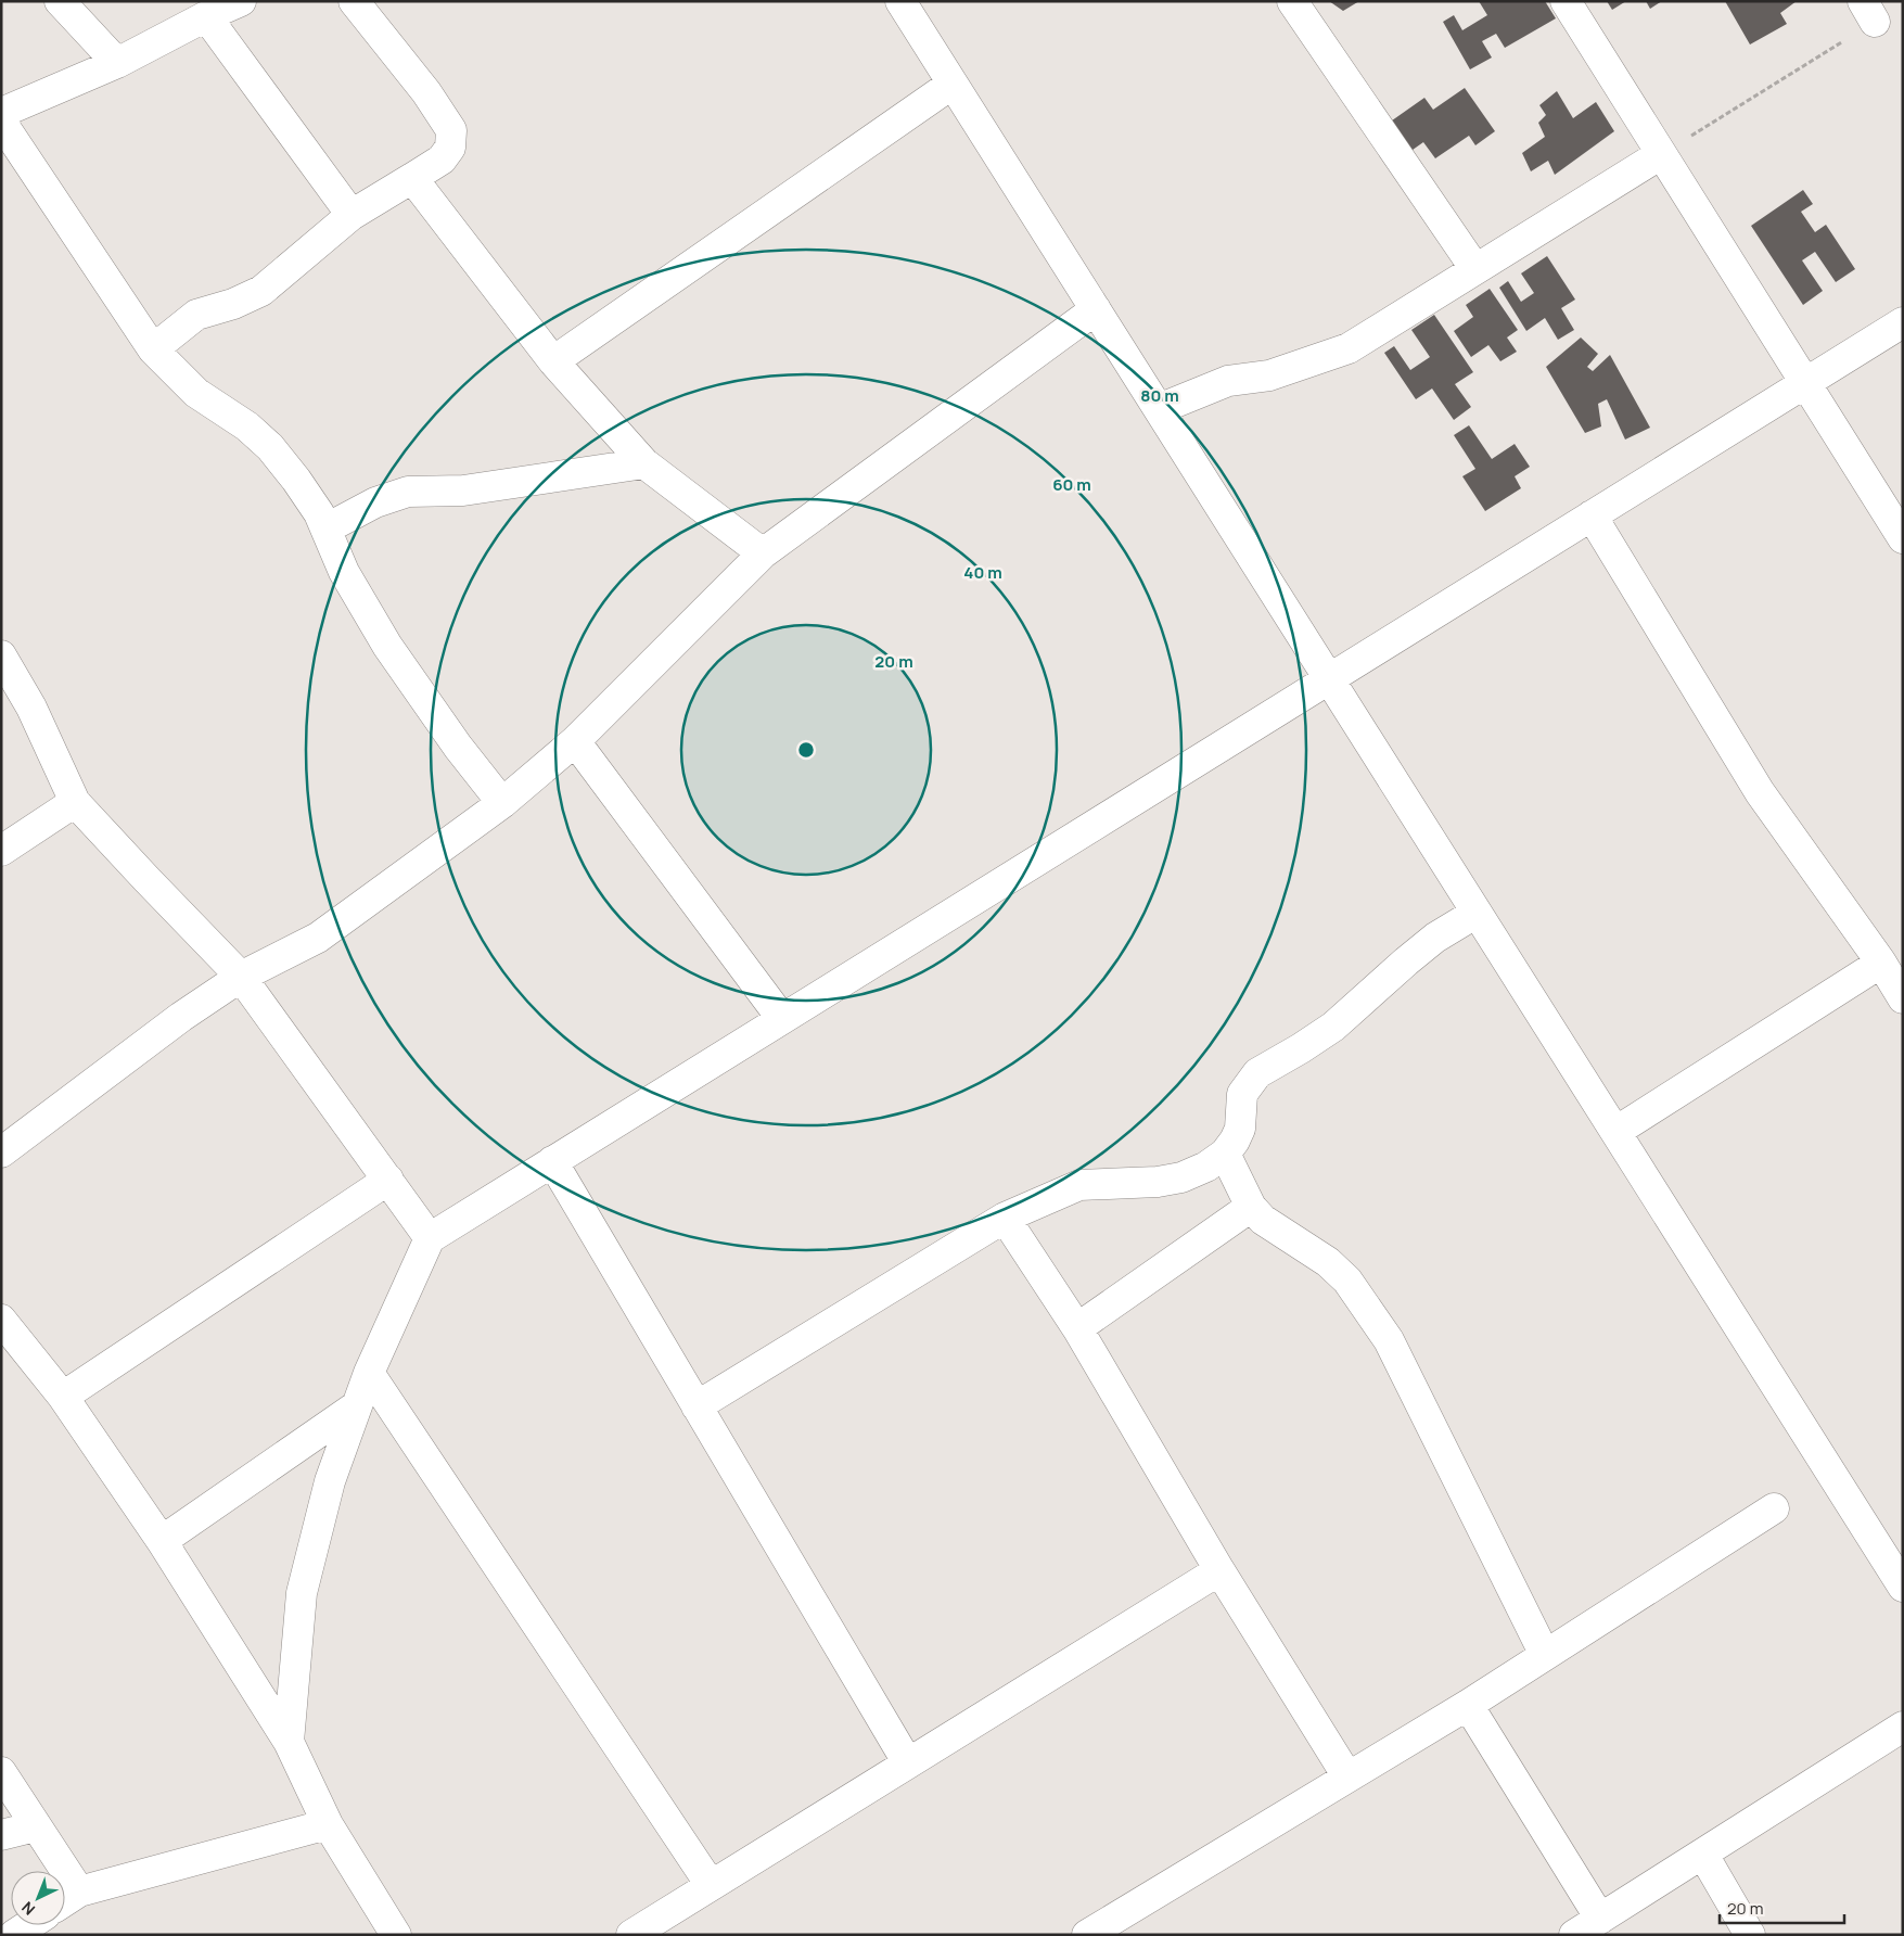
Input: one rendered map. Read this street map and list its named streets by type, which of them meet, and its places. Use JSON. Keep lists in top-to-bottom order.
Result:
{
  "scale_bar": "20 m",
  "north": "bottom left",
  "rings": [
    "80 m",
    "60 m",
    "40 m",
    "20 m"
  ]
}
